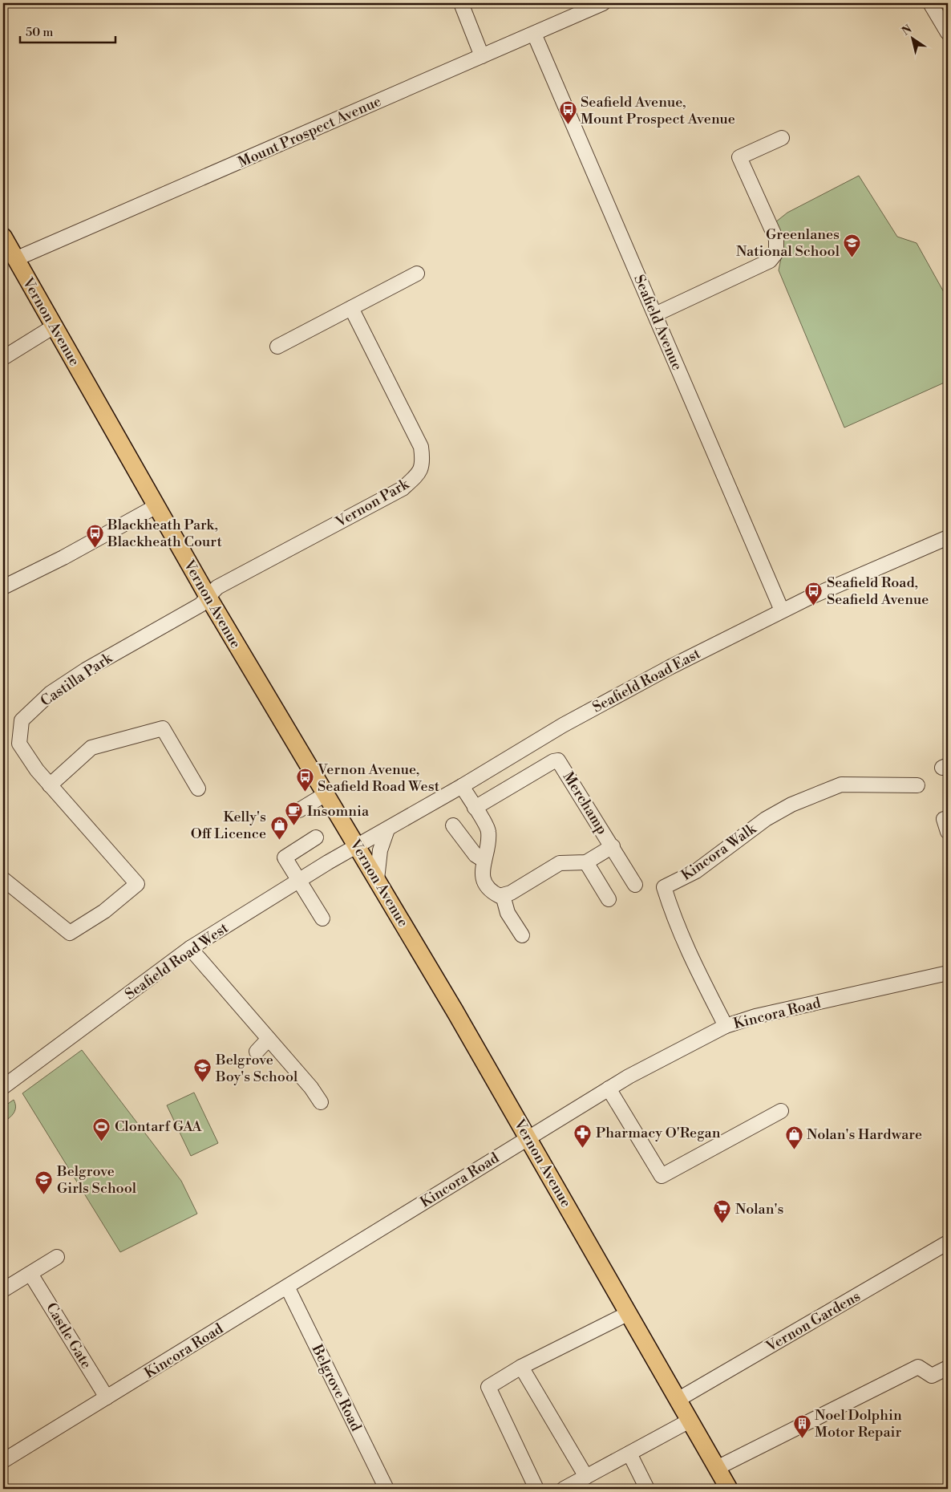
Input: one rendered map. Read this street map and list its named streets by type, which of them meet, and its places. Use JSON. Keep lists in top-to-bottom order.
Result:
{
  "streets": {
    "main road": ["Vernon Avenue"],
    "street": [
      "Mount Prospect Avenue",
      "Seafield Avenue",
      "Vernon Park",
      "Castilla Park",
      "Seafield Road East",
      "Merchamp",
      "Kincora Walk",
      "Seafield Road West",
      "Kincora Road",
      "Vernon Gardens",
      "Castle Gate",
      "Belgrove Road"
    ]
  },
  "crossings": [
    ["Mount Prospect Avenue", "Vernon Avenue"],
    ["Mount Prospect Avenue", "Seafield Avenue"],
    ["Vernon Avenue", "Vernon Park"],
    ["Vernon Avenue", "Castilla Park"],
    ["Vernon Avenue", "Seafield Road East"],
    ["Vernon Avenue", "Seafield Road West"],
    ["Vernon Avenue", "Kincora Road"],
    ["Vernon Avenue", "Vernon Gardens"],
    ["Seafield Avenue", "Seafield Road East"],
    ["Vernon Park", "Castilla Park"],
    ["Seafield Road East", "Seafield Road West"],
    ["Kincora Walk", "Kincora Road"],
    ["Kincora Road", "Castle Gate"],
    ["Kincora Road", "Belgrove Road"]
  ],
  "places": {
    "bus stop": [
      "Seafield Avenue, Mount Prospect Avenue",
      "Blackheath Park, Blackheath Court",
      "Seafield Road, Seafield Avenue",
      "Vernon Avenue, Seafield Road West"
    ],
    "school or university": ["Greenlanes National School", "Belgrove Boy's School", "Belgrove Girls School"],
    "cafe": ["Insomnia"],
    "shop": ["Kelly's Off Licence", "Nolan's Hardware"],
    "sports": ["Clontarf GAA"],
    "pharmacy": ["Pharmacy O'Regan"],
    "supermarket": ["Nolan's"],
    "building": ["Noel Dolphin Motor Repair"]
  },
  "scale_bar": "50 m",
  "north": "top left"
}
